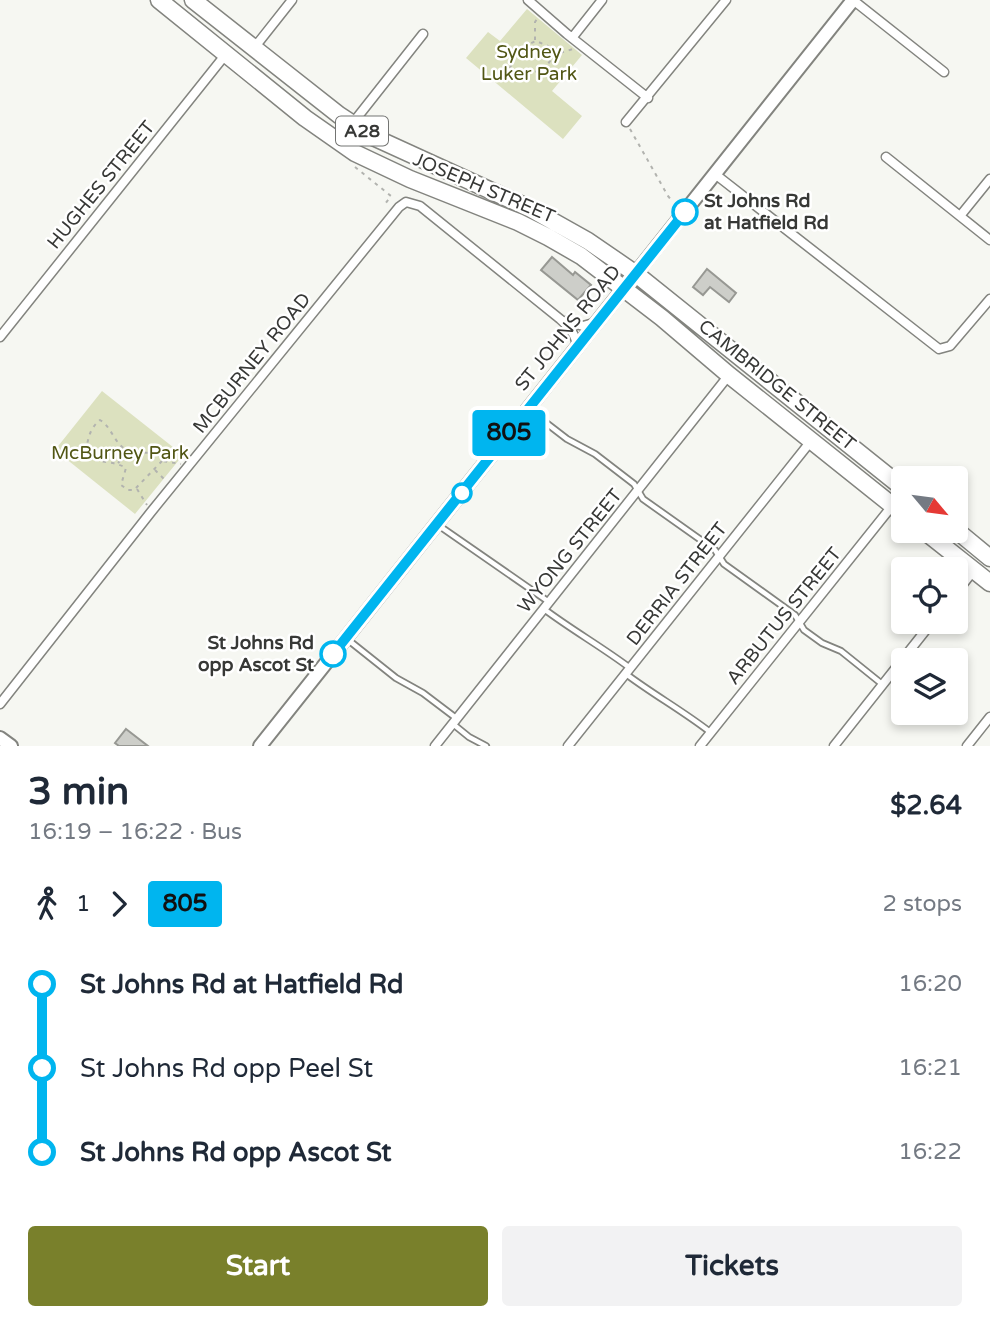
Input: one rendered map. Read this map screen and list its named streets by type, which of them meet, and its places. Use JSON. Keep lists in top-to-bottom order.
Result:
{
  "streets": {
    "highway": ["A28", "JOSEPH STREET", "CAMBRIDGE STREET"],
    "main road": ["ST JOHNS ROAD"],
    "street": [
      "HUGHES STREET",
      "MCBURNEY ROAD",
      "WYONG STREET",
      "DERRIA STREET",
      "ARBUTUS STREET"
    ]
  },
  "crossings": [
    ["HUGHES STREET", "JOSEPH STREET"],
    ["JOSEPH STREET", "ST JOHNS ROAD"],
    ["JOSEPH STREET", "CAMBRIDGE STREET"],
    ["ST JOHNS ROAD", "CAMBRIDGE STREET"],
    ["CAMBRIDGE STREET", "WYONG STREET"],
    ["CAMBRIDGE STREET", "DERRIA STREET"]
  ],
  "parks": ["Sydney Luker Park", "McBurney Park"],
  "places": ["St Johns Rd at Hatfield Rd", "St Johns Rd opp Ascot St"],
  "lines": ["bus line 805"],
  "north": "bottom right",
  "page": {
    "on_map": "805",
    "heading": ["3 min", "16:19 – 16:22 · Bus", "$2.64"],
    "legs": ["1", "805", "2 stops"],
    "list": [
      {
        "name": "St Johns Rd at Hatfield Rd",
        "value": "16:20"
      },
      {
        "name": "St Johns Rd opp Peel St",
        "value": "16:21"
      },
      {
        "name": "St Johns Rd opp Ascot St",
        "value": "16:22"
      }
    ],
    "buttons": ["Start", "Tickets"]
  }
}
